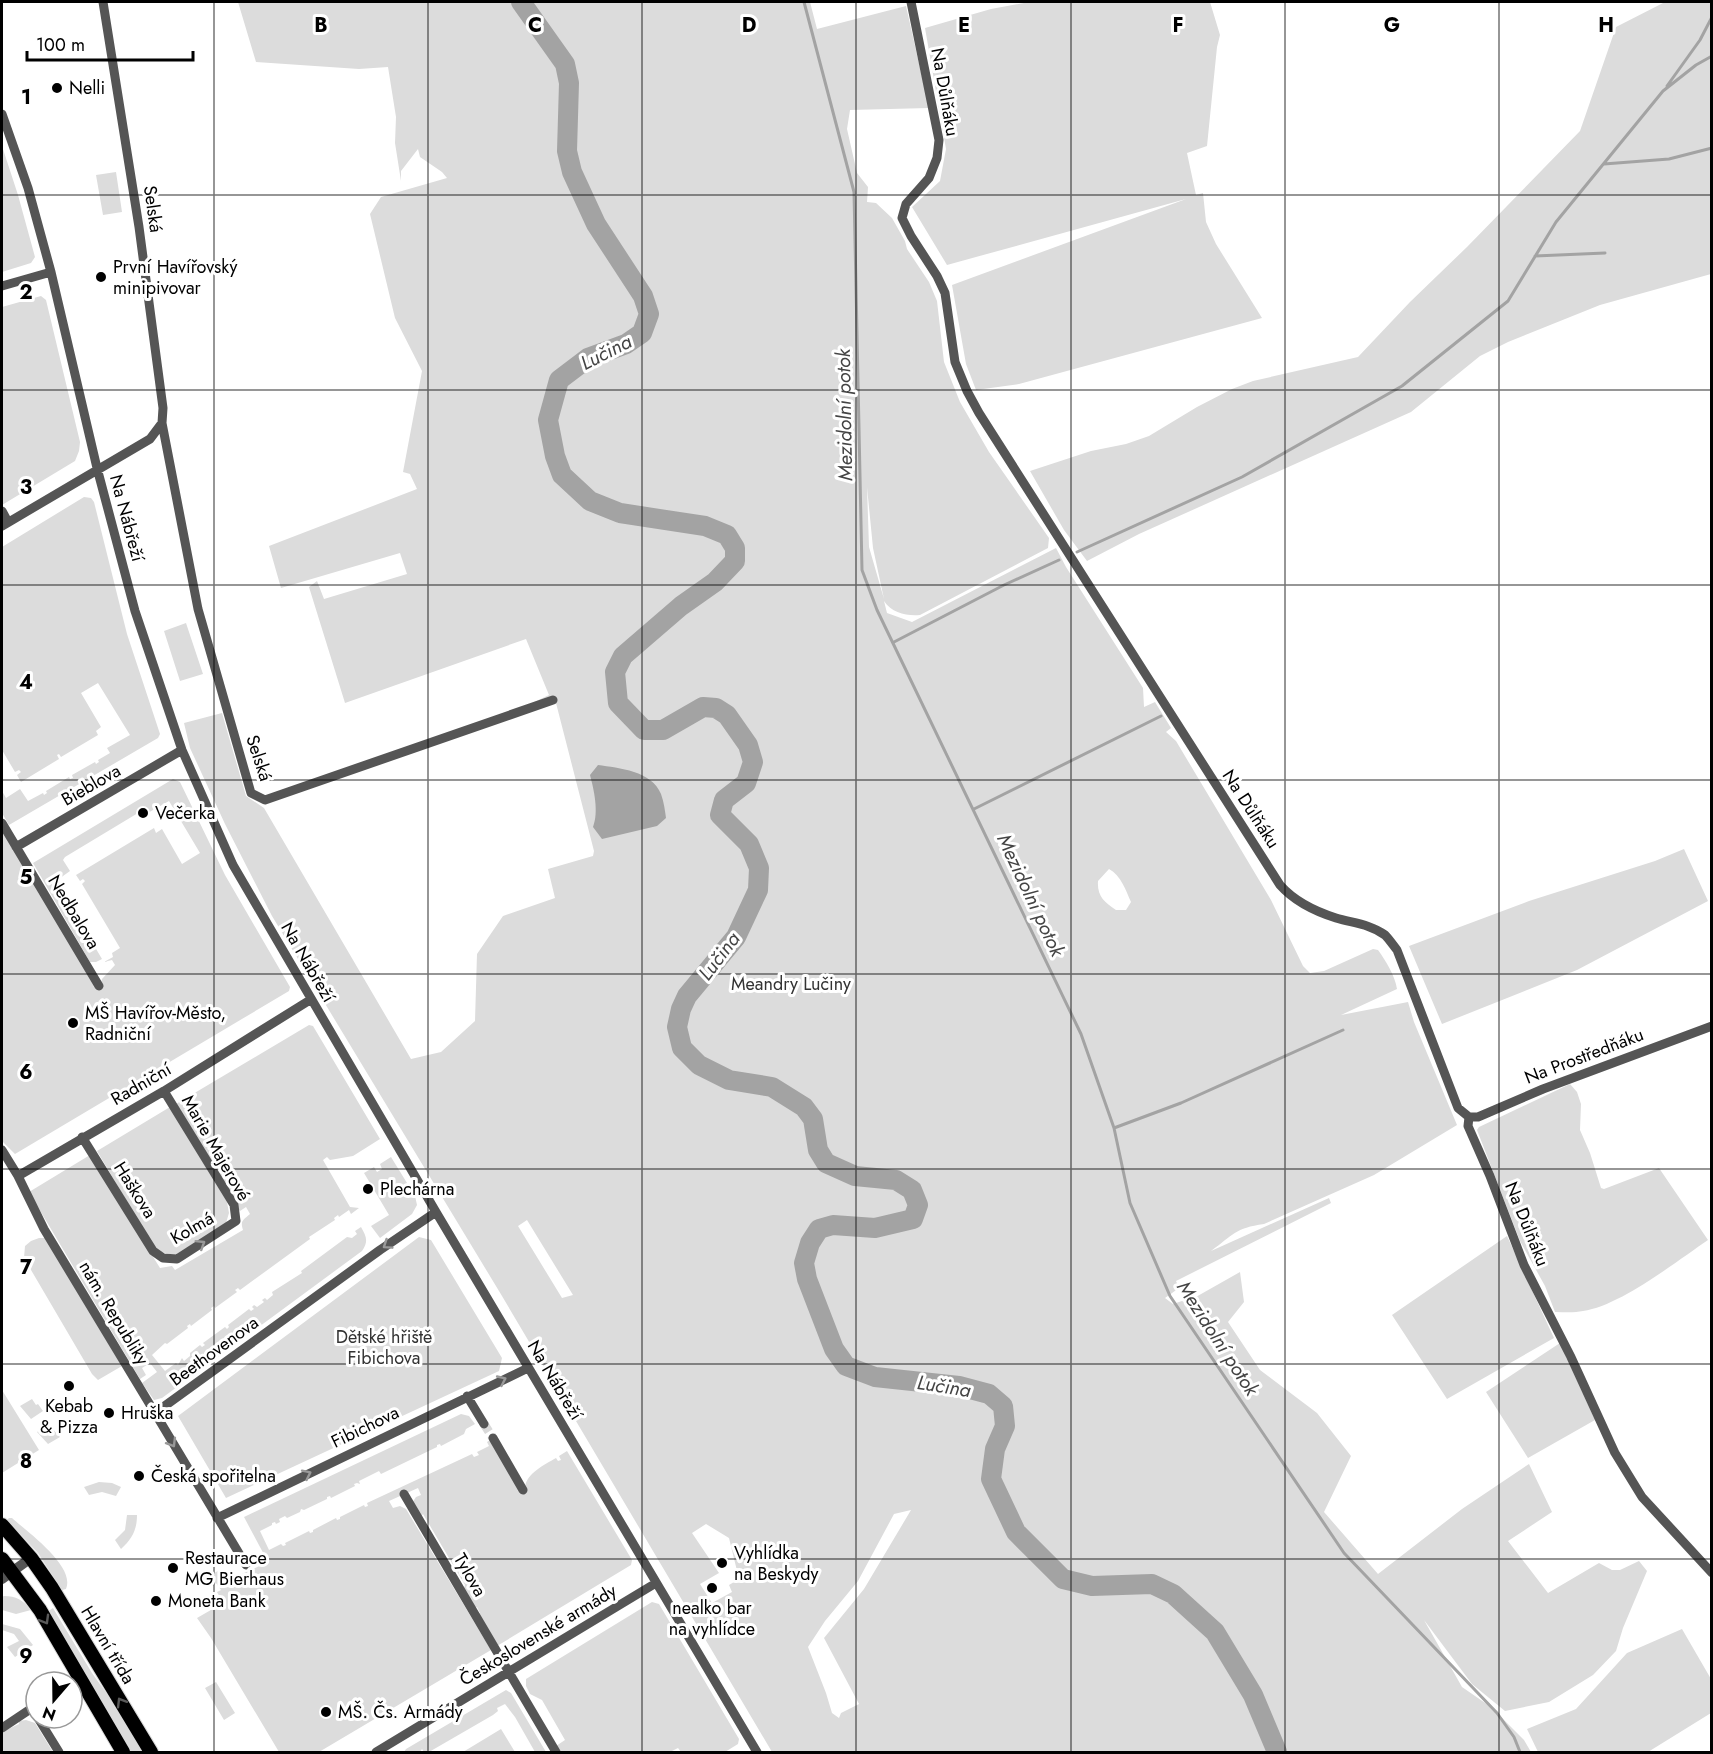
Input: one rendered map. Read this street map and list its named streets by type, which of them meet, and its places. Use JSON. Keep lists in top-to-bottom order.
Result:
{
  "streets": {
    "main road": ["Hlavní třída"],
    "street": [
      "Na Důlňáku",
      "Selská",
      "Na Nábřeží",
      "Bieblova",
      "Nedbalova",
      "Na Prostředňáku",
      "Radniční",
      "Marie Majerové",
      "Haškova",
      "Kolmá",
      "nám. Republiky",
      "Beethovenova",
      "Fibichova",
      "Tylova",
      "Československé armády"
    ]
  },
  "crossings": [
    ["Na Důlňáku", "Na Prostředňáku"],
    ["Na Nábřeží", "Bieblova"],
    ["Na Nábřeží", "Radniční"],
    ["Na Nábřeží", "Beethovenova"],
    ["Na Nábřeží", "Fibichova"],
    ["Na Nábřeží", "Československé armády"],
    ["Bieblova", "Nedbalova"],
    ["Radniční", "Marie Majerové"],
    ["Radniční", "Haškova"],
    ["Radniční", "nám. Republiky"],
    ["Marie Majerové", "Kolmá"],
    ["Haškova", "Kolmá"],
    ["nám. Republiky", "Beethovenova"],
    ["Tylova", "Československé armády"]
  ],
  "one_way": ["Kolmá", "Beethovenova", "Fibichova"],
  "water": ["Lučina", "Mezidolní potok"],
  "parks": ["Meandry Lučiny", "Dětské hřiště Fibichova"],
  "places": [
    "Nelli",
    "První Havířovský minipivovar",
    "Večerka",
    "MŠ Havířov-Město, Radniční",
    "Plechárna",
    "Kebab & Pizza",
    "Hruška",
    "Česká spořitelna",
    "Vyhlídka na Beskydy",
    "Restaurace MG Bierhaus",
    "nealko bar na vyhlídce",
    "Moneta Bank",
    "MŠ. Čs. Armády"
  ],
  "scale_bar": "100 m",
  "north": "bottom",
  "grid": {
    "columns": [
      "B",
      "C",
      "D",
      "E",
      "F",
      "G",
      "H"
    ],
    "rows": [
      "1",
      "2",
      "3",
      "4",
      "5",
      "6",
      "7",
      "8",
      "9"
    ]
  }
}
